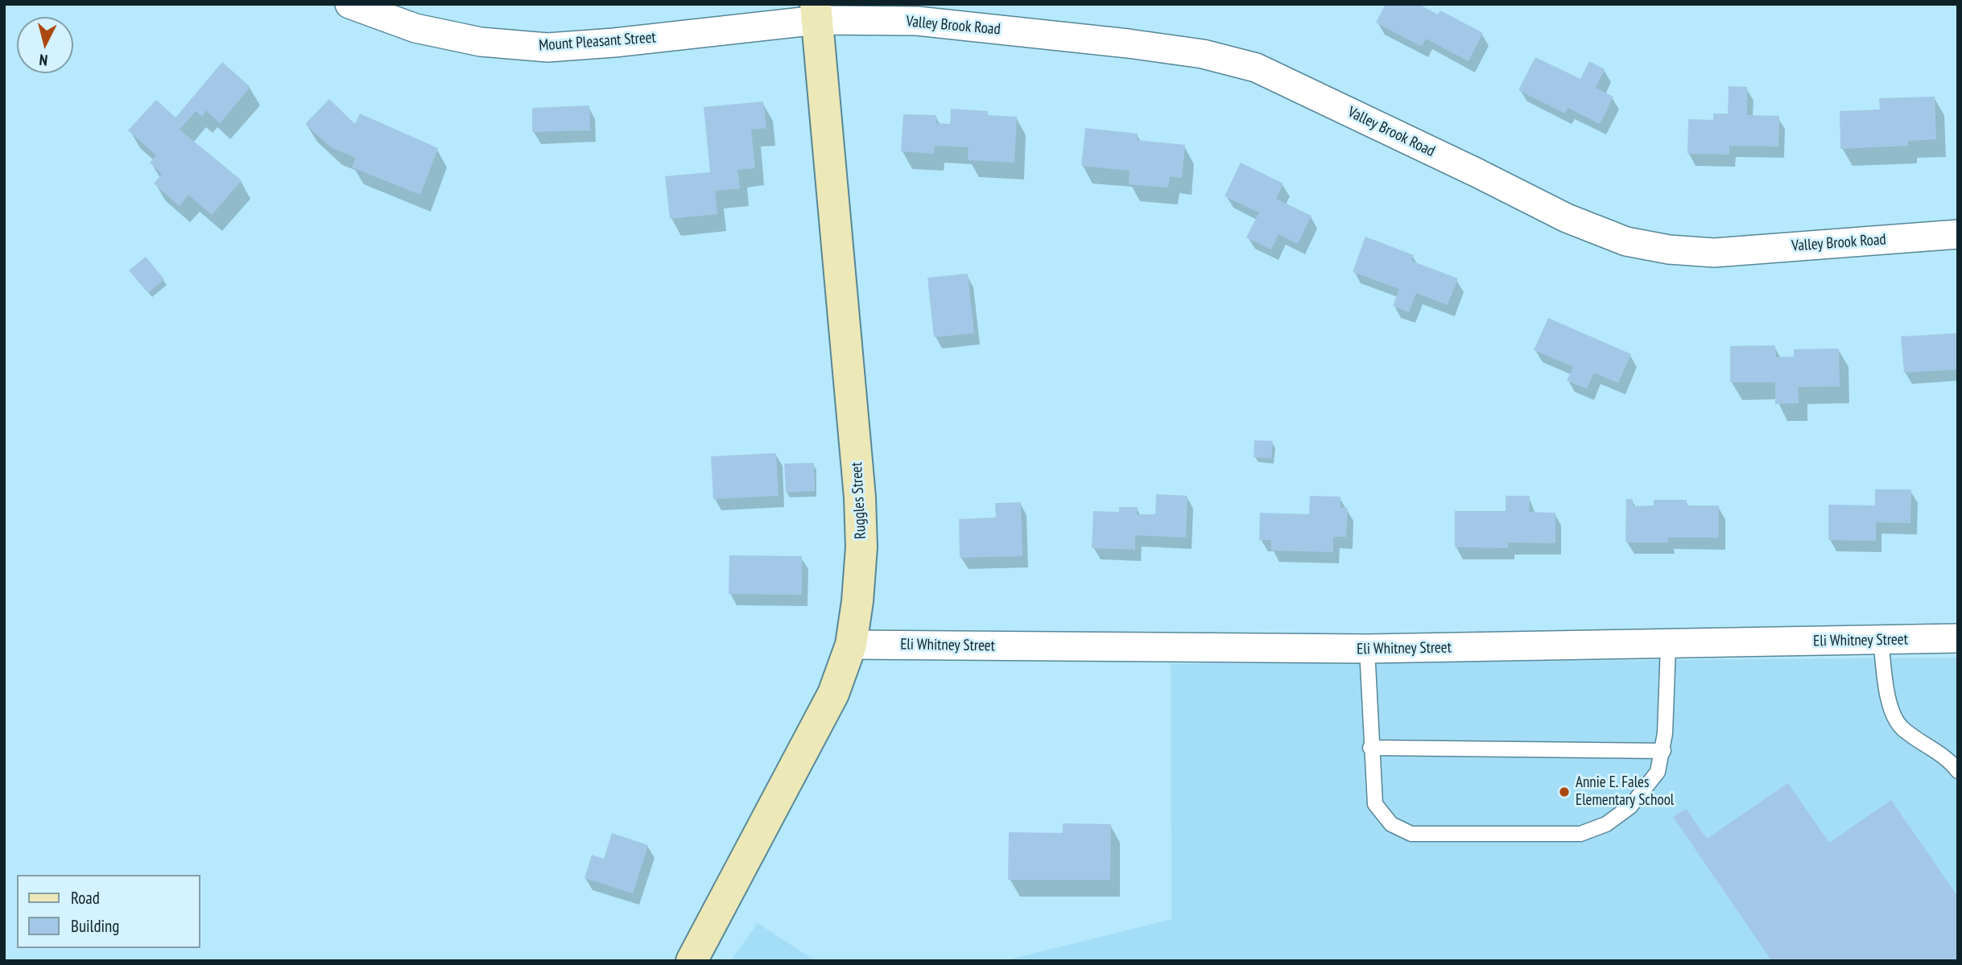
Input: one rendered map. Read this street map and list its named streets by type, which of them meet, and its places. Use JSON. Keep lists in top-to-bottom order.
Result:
{
  "streets": {
    "street": [
      "Valley Brook Road",
      "Mount Pleasant Street",
      "Ruggles Street",
      "Eli Whitney Street"
    ]
  },
  "crossings": [
    ["Valley Brook Road", "Mount Pleasant Street"],
    ["Valley Brook Road", "Ruggles Street"],
    ["Mount Pleasant Street", "Ruggles Street"],
    ["Ruggles Street", "Eli Whitney Street"]
  ],
  "places": ["Annie E. Fales Elementary School"],
  "legend": ["Road", "Building"],
  "north": "bottom"
}
